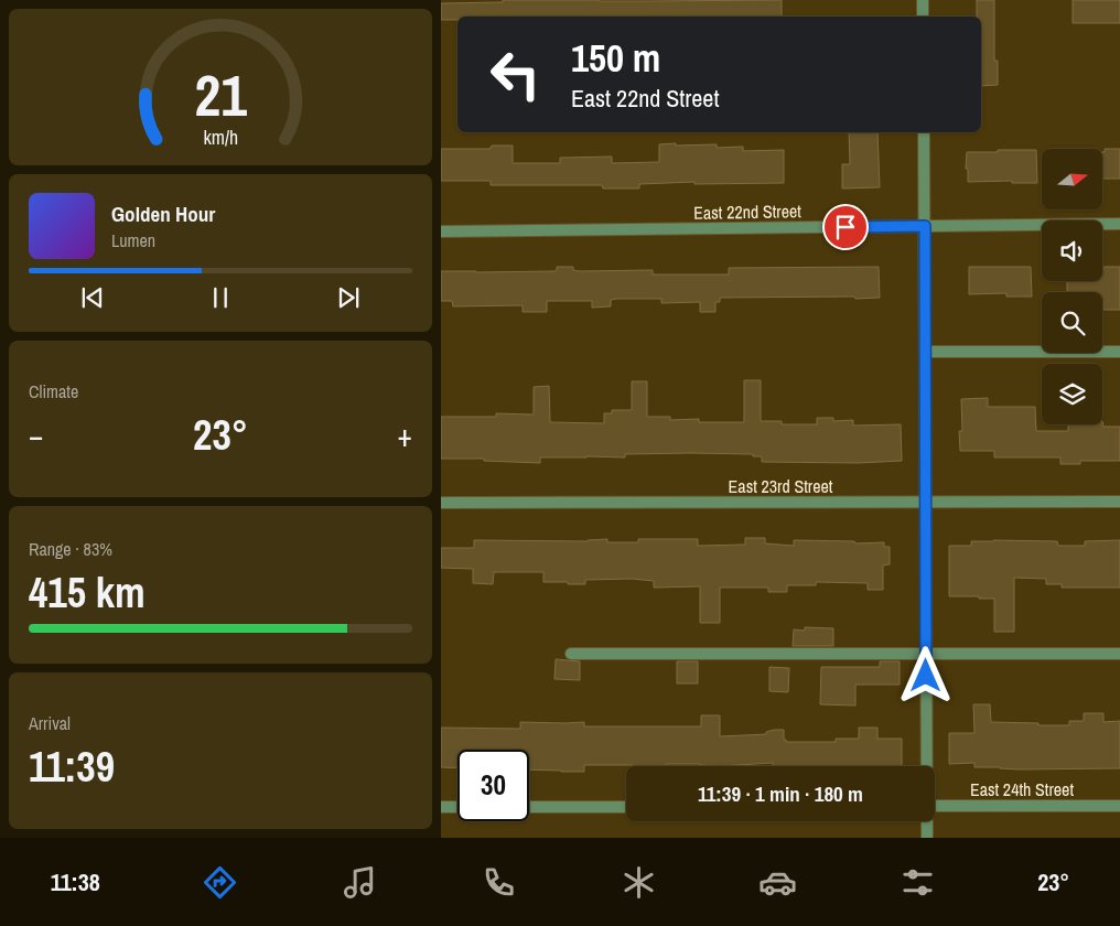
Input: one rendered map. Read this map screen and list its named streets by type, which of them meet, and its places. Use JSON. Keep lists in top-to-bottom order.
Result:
{
  "streets": {
    "street": ["East 22nd Street", "East 23rd Street", "East 24th Street"]
  },
  "north": "right",
  "page": {
    "turn": ["150 m", "East 22nd Street"],
    "song": ["Golden Hour", "Lumen"],
    "tile": [
      "Climate",
      ["Range · 83%", "415 km"],
      ["Arrival", "11:39"]
    ],
    "heat": ["−", "23°", "+"],
    "limit": "30",
    "trip": "11:39 · 1 min · 180 m",
    "tabs": ["11:38", "23°"],
    "gauge": ["21", "km/h"]
  }
}
